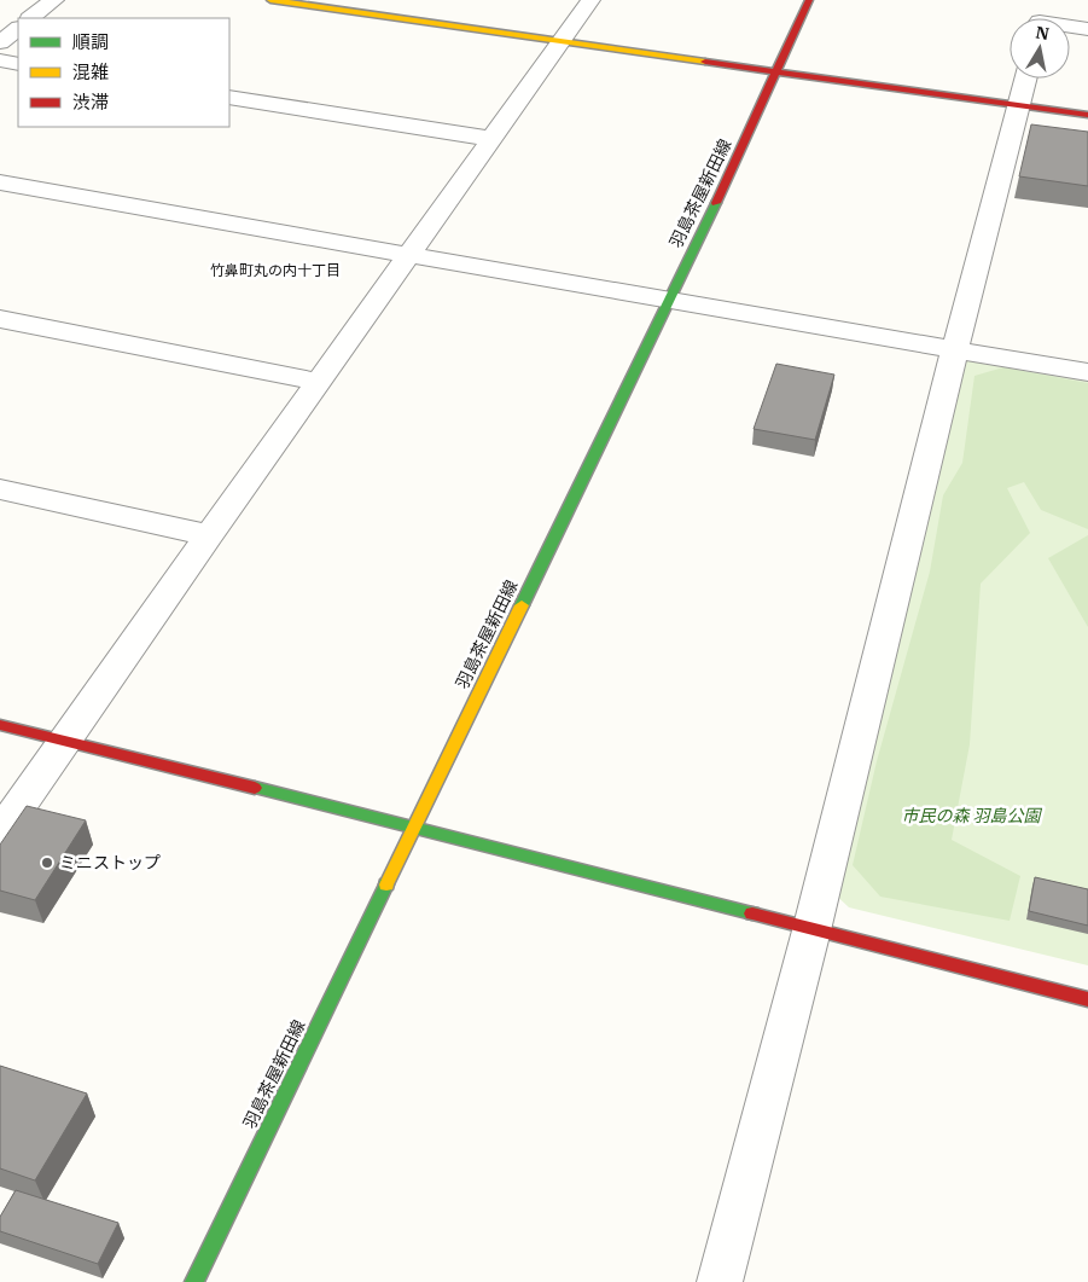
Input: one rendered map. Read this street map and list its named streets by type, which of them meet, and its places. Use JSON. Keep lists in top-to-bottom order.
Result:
{
  "streets": {
    "street": ["羽島茶屋新田線"]
  },
  "districts": ["竹鼻町丸の内十丁目"],
  "parks": ["市民の森 羽島公園"],
  "places": ["ミニストップ"],
  "legend": ["順調", "混雑", "渋滞"],
  "north": "top"
}
